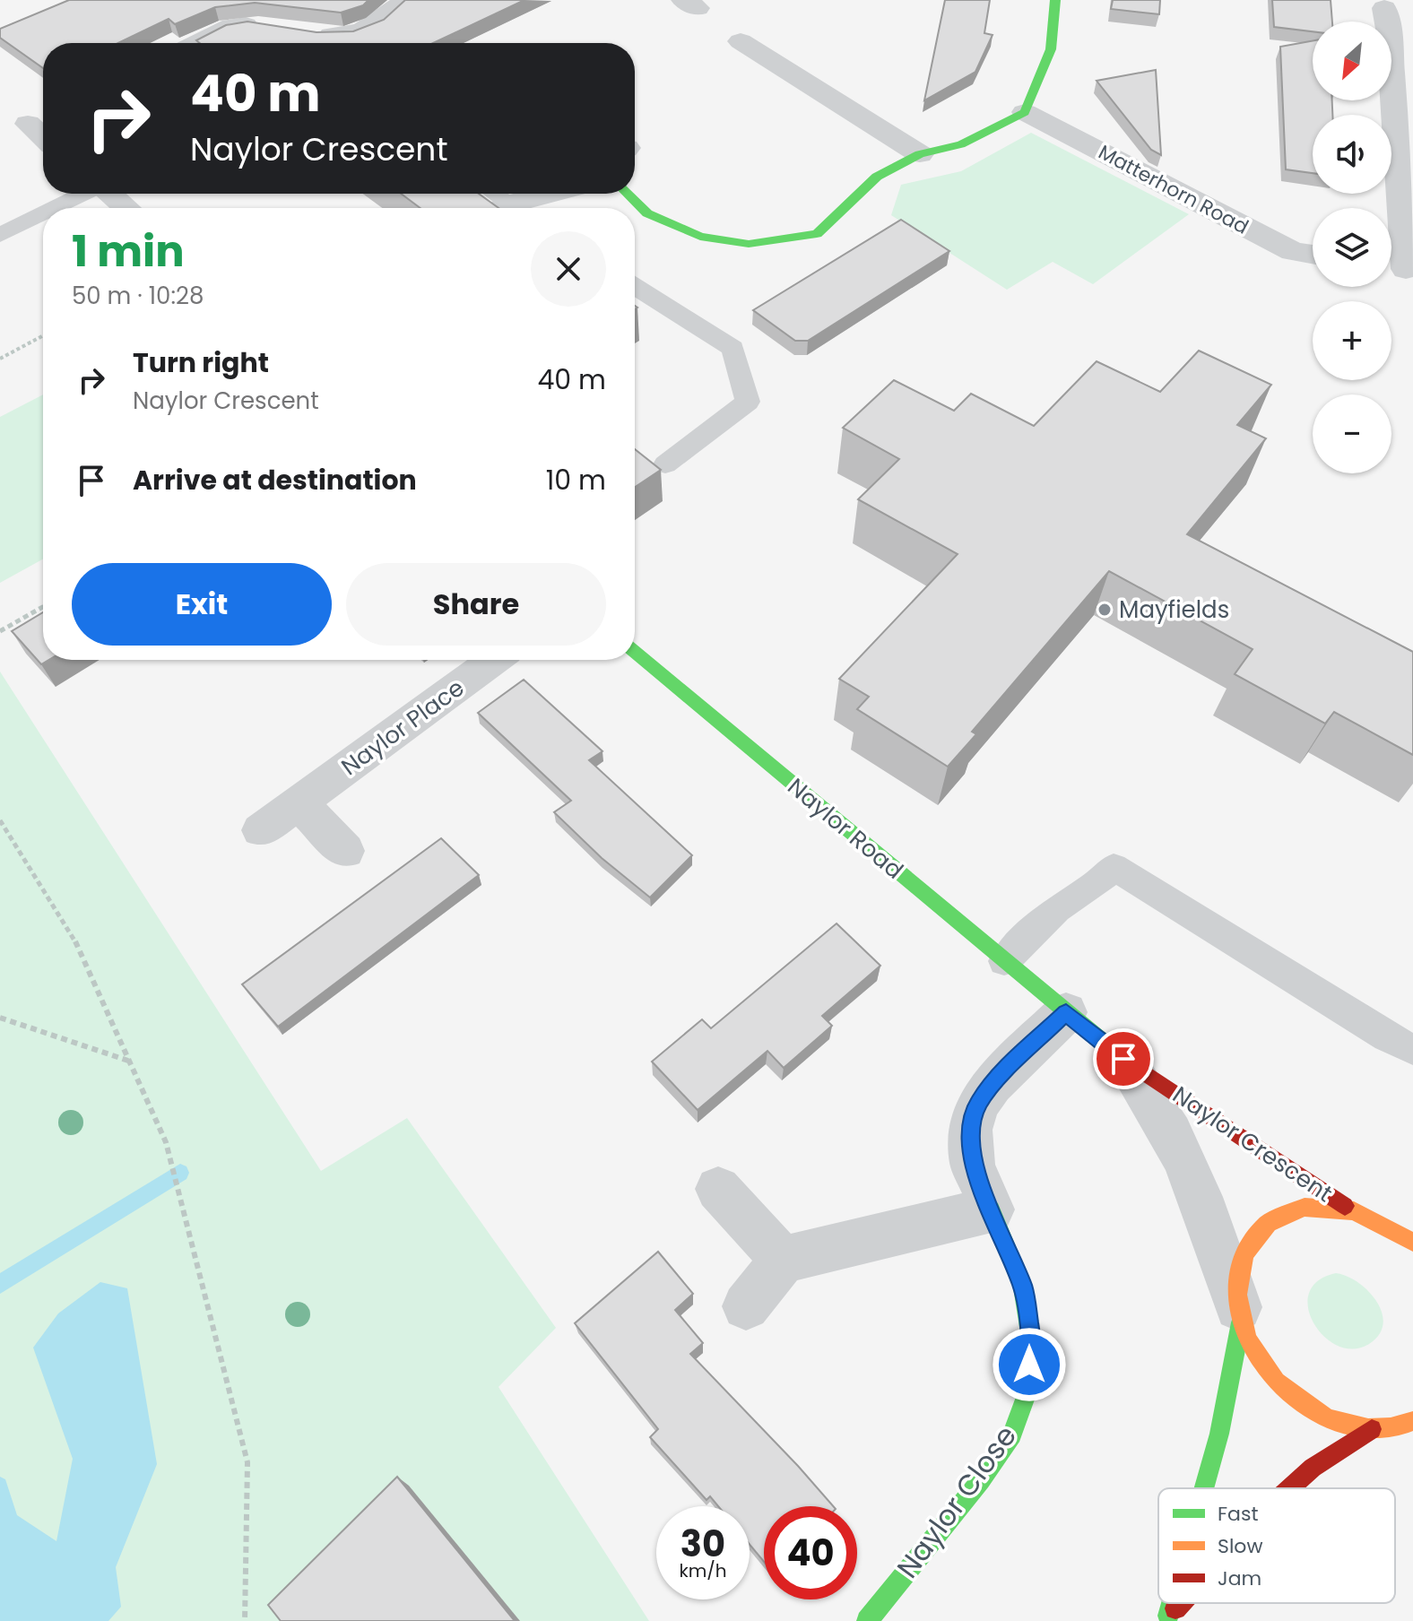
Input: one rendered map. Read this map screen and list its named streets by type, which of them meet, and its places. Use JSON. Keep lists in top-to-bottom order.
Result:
{
  "streets": {
    "street": [
      "Matterhorn Road",
      "Naylor Place",
      "Naylor Road",
      "Naylor Crescent",
      "Naylor Close"
    ]
  },
  "crossings": [
    ["Naylor Road", "Naylor Crescent"],
    ["Naylor Road", "Naylor Close"],
    ["Naylor Crescent", "Naylor Close"]
  ],
  "places": ["Mayfields"],
  "legend": ["Fast", "Slow", "Jam"],
  "north": "bottom left",
  "page": {
    "map_buttons": ["+", "−"],
    "turn": ["40 m", "Naylor Crescent"],
    "heading": ["1 min", "50 m · 10:28"],
    "list": [
      {
        "name": "Turn right",
        "note": "Naylor Crescent",
        "value": "40 m"
      },
      {
        "name": "Arrive at destination",
        "value": "10 m"
      }
    ],
    "buttons": ["Exit", "Share"],
    "speed": "30 km/h",
    "limit": "40"
  }
}
